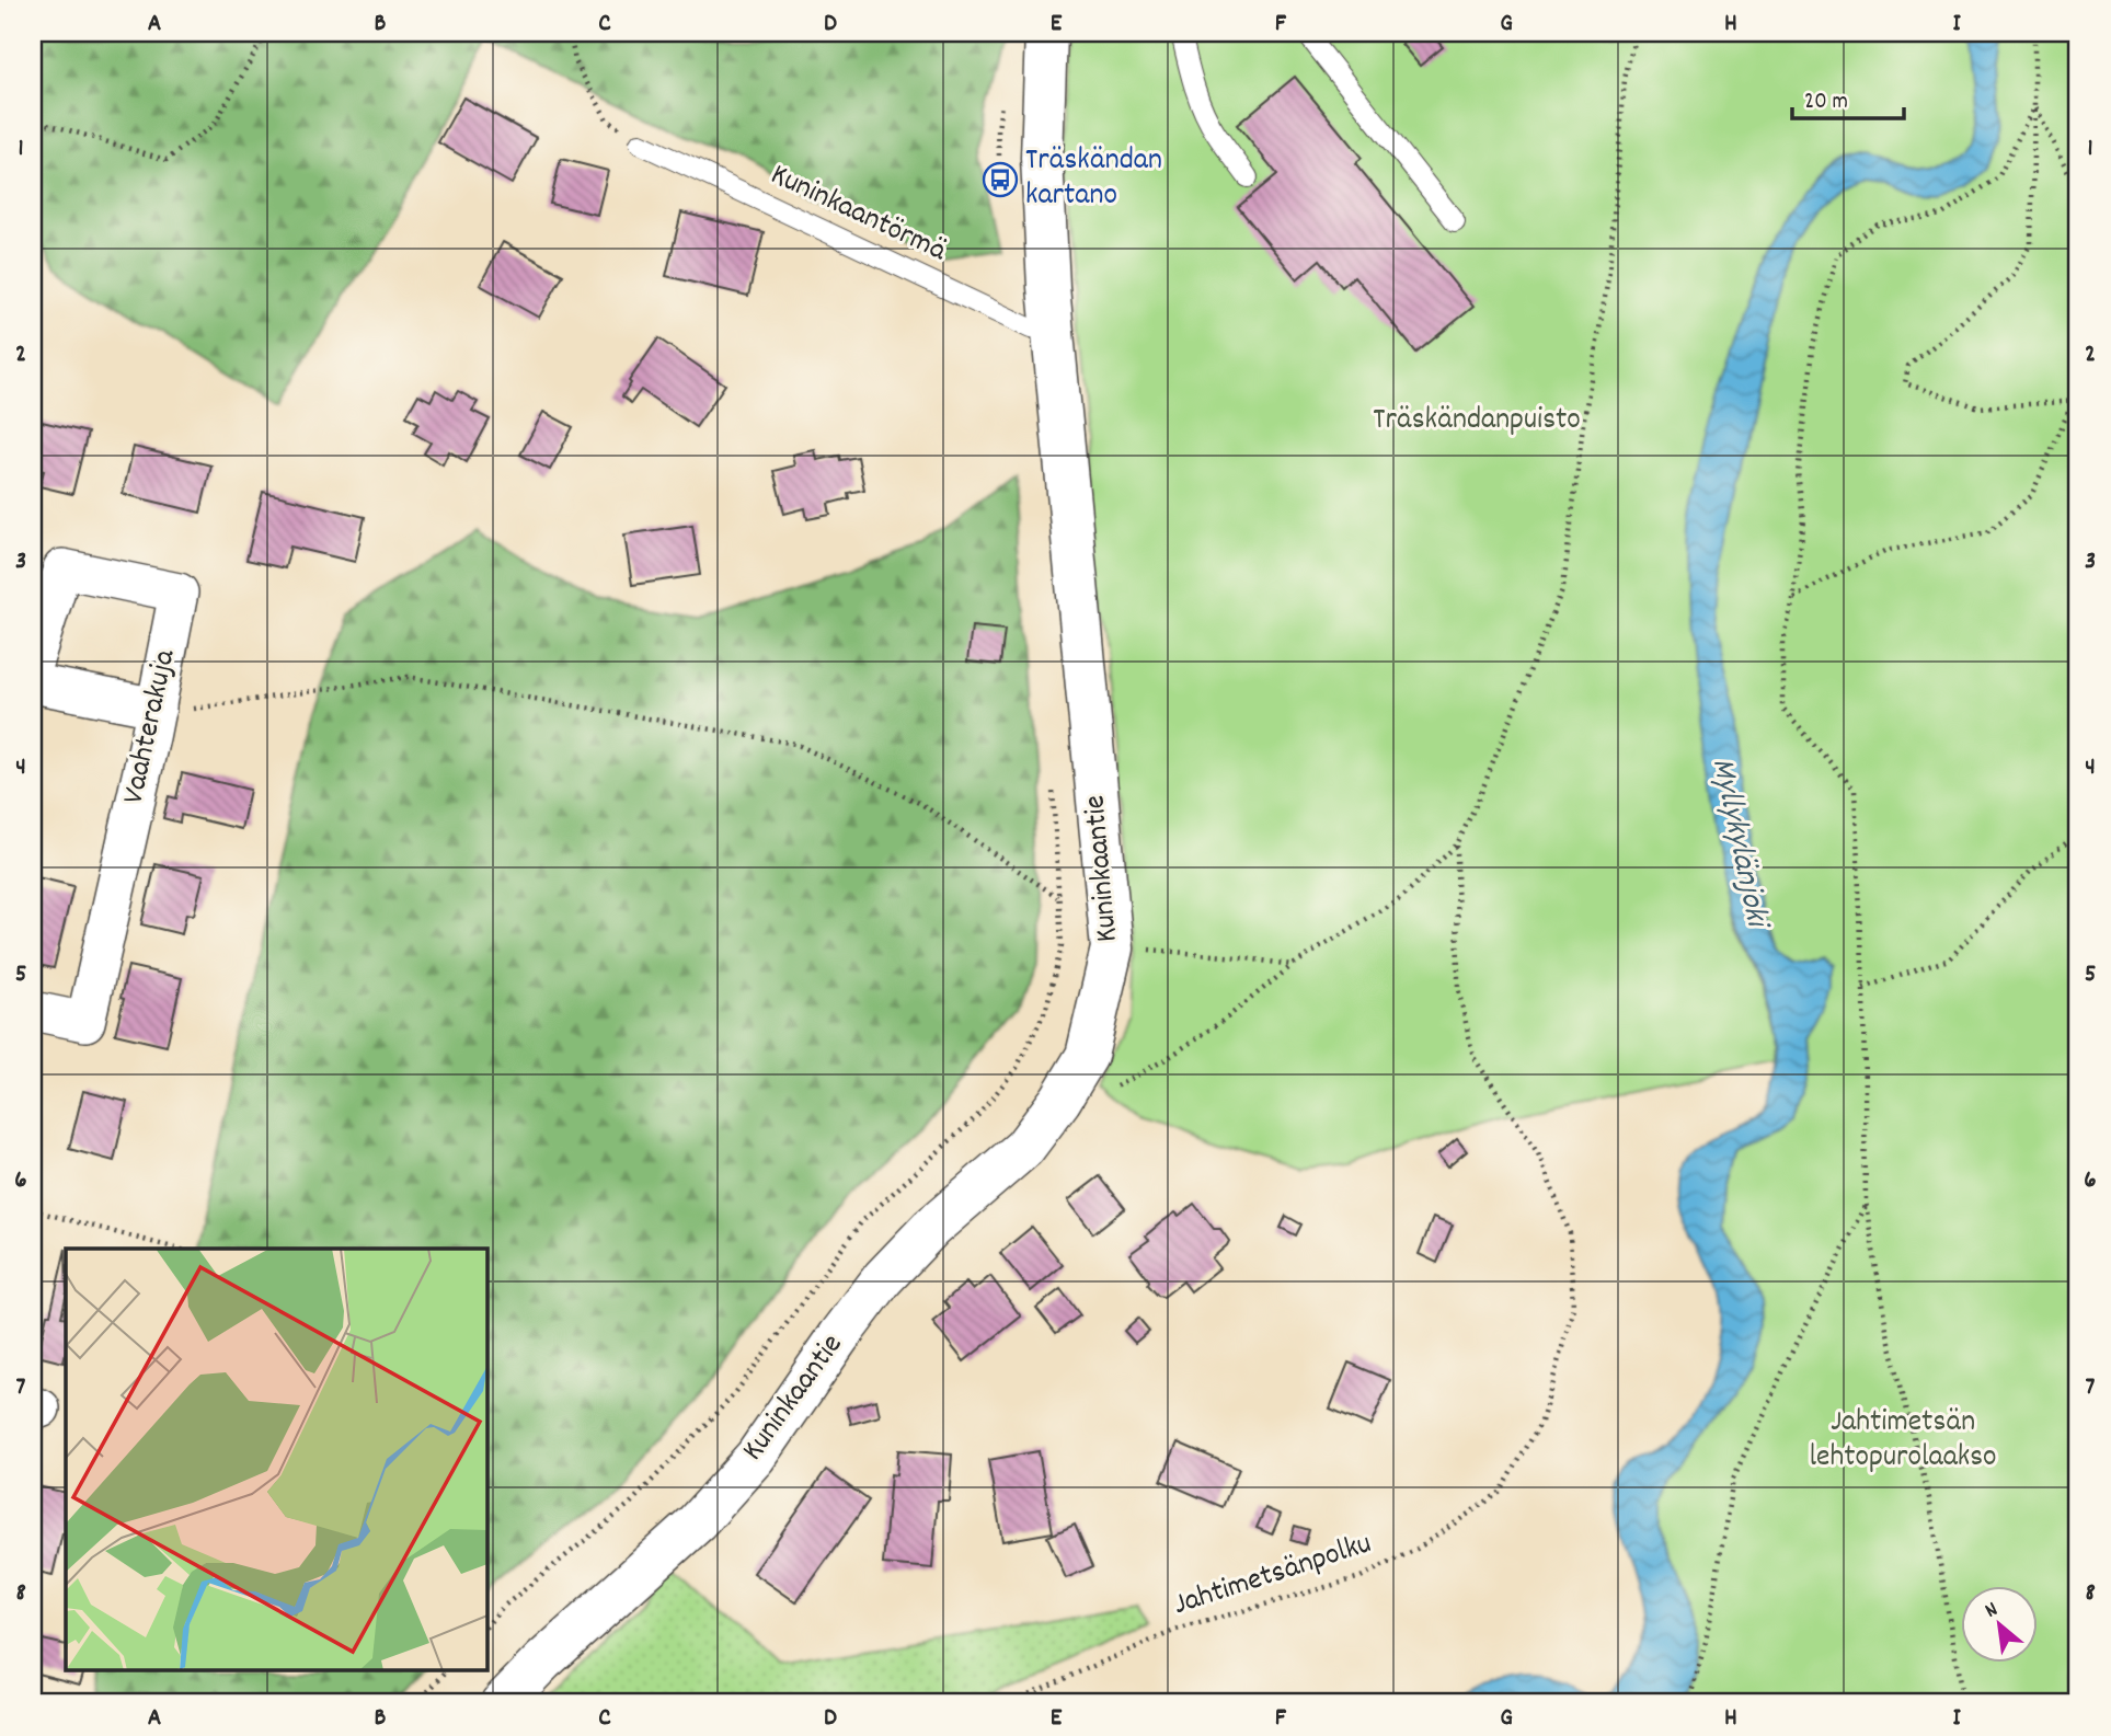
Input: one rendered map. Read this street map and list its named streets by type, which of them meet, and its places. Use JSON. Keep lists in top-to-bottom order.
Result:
{
  "streets": {
    "main road": ["Kuninkaantie"],
    "street": ["Vaahterakuja"],
    "lane": ["Kuninkaantörmä"],
    "path": ["Jahtimetsänpolku"]
  },
  "crossings": [
    ["Kuninkaantörmä", "Kuninkaantie"]
  ],
  "water": ["Myllykylänjoki"],
  "parks": ["Träskändanpuisto", "Jahtimetsän lehtopurolaakso"],
  "places": {
    "bus stop": ["Träskändan kartano"]
  },
  "scale_bar": "20 m",
  "north": "top left",
  "grid": {
    "columns": [
      "A",
      "B",
      "C",
      "D",
      "E",
      "F",
      "G",
      "H",
      "I"
    ],
    "rows": [
      "1",
      "2",
      "3",
      "4",
      "5",
      "6",
      "7",
      "8"
    ]
  }
}
